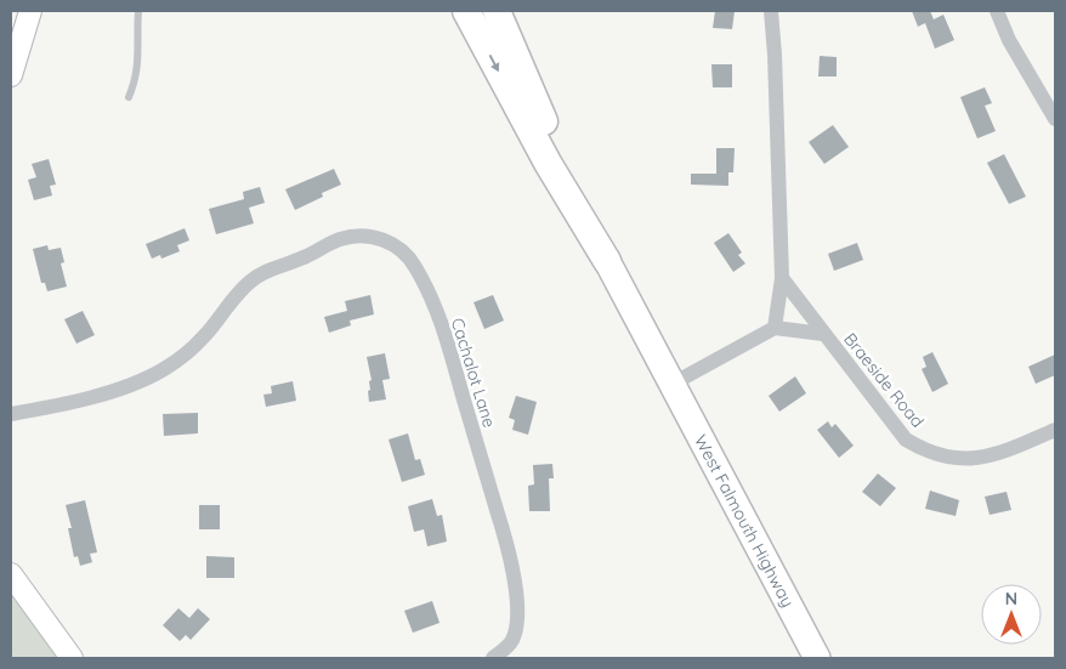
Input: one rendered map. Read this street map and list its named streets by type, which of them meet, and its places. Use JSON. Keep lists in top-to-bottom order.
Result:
{
  "streets": {
    "highway": ["West Falmouth Highway"],
    "street": ["Cachalot Lane", "Braeside Road"]
  },
  "north": "top"
}
